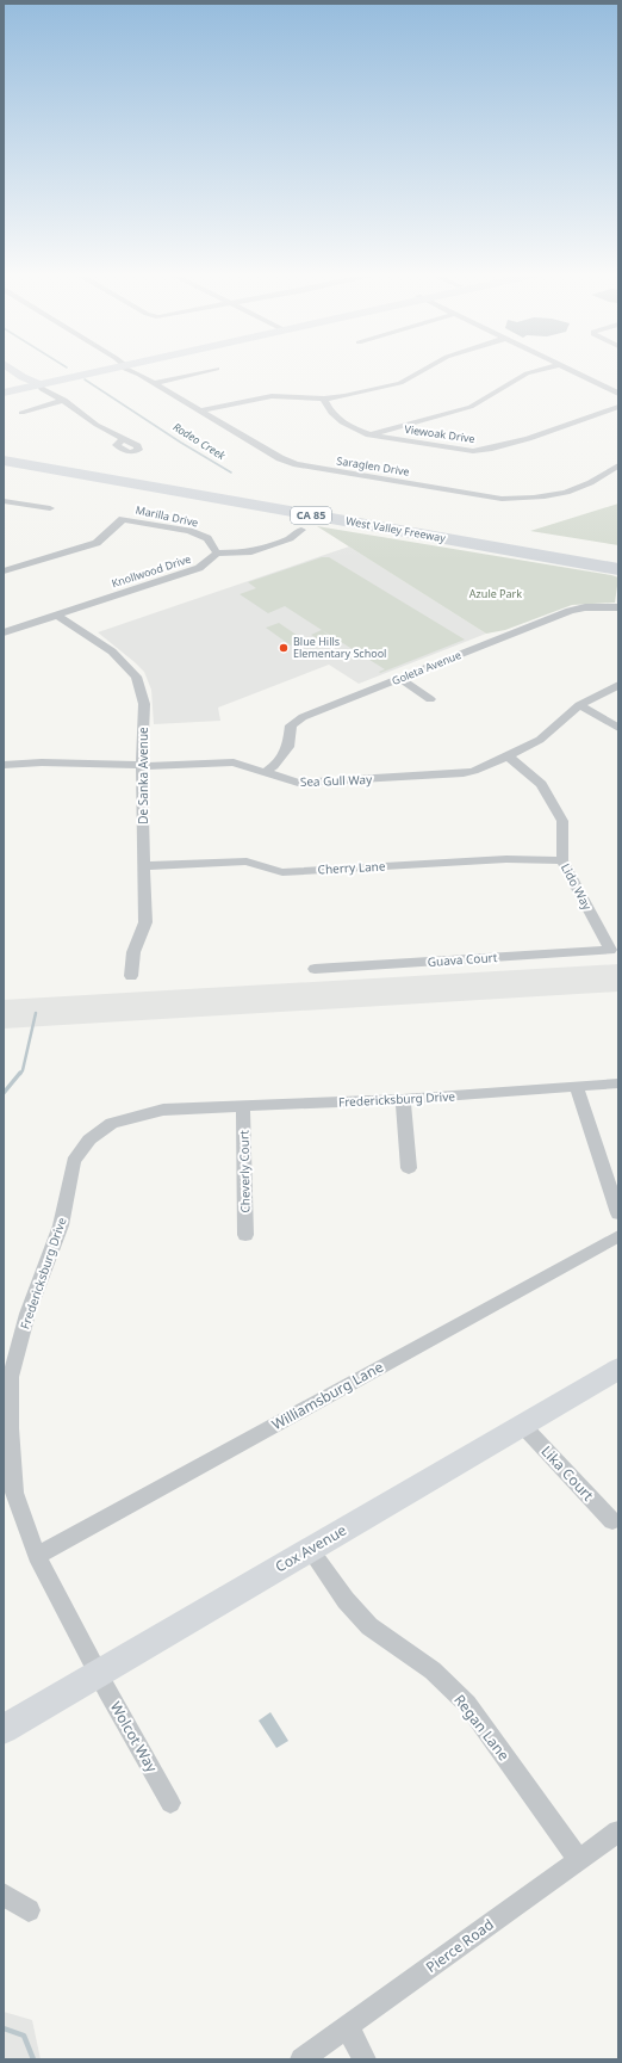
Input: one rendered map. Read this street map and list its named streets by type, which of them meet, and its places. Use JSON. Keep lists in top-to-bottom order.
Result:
{
  "streets": {
    "highway": ["CA 85", "West Valley Freeway"],
    "main road": ["Cox Avenue"],
    "street": [
      "Viewoak Drive",
      "Saraglen Drive",
      "Marilla Drive",
      "Knollwood Drive",
      "Goleta Avenue",
      "De Sanka Avenue",
      "Sea Gull Way",
      "Cherry Lane",
      "Lido Way",
      "Guava Court",
      "Fredericksburg Drive",
      "Cheverly Court",
      "Williamsburg Lane",
      "Lika Court",
      "Regan Lane",
      "Wolcot Way",
      "Pierce Road"
    ]
  },
  "crossings": [
    ["Marilla Drive", "Knollwood Drive"],
    ["Knollwood Drive", "De Sanka Avenue"],
    ["Goleta Avenue", "Sea Gull Way"],
    ["De Sanka Avenue", "Sea Gull Way"],
    ["De Sanka Avenue", "Cherry Lane"],
    ["Sea Gull Way", "Lido Way"],
    ["Cherry Lane", "Lido Way"],
    ["Lido Way", "Guava Court"],
    ["Fredericksburg Drive", "Cheverly Court"],
    ["Fredericksburg Drive", "Williamsburg Lane"],
    ["Fredericksburg Drive", "Cox Avenue"],
    ["Fredericksburg Drive", "Wolcot Way"],
    ["Lika Court", "Cox Avenue"],
    ["Cox Avenue", "Regan Lane"],
    ["Cox Avenue", "Wolcot Way"],
    ["Regan Lane", "Pierce Road"]
  ],
  "water": ["Rodeo Creek"],
  "parks": ["Azule Park"],
  "places": ["Blue Hills Elementary School"]
}
